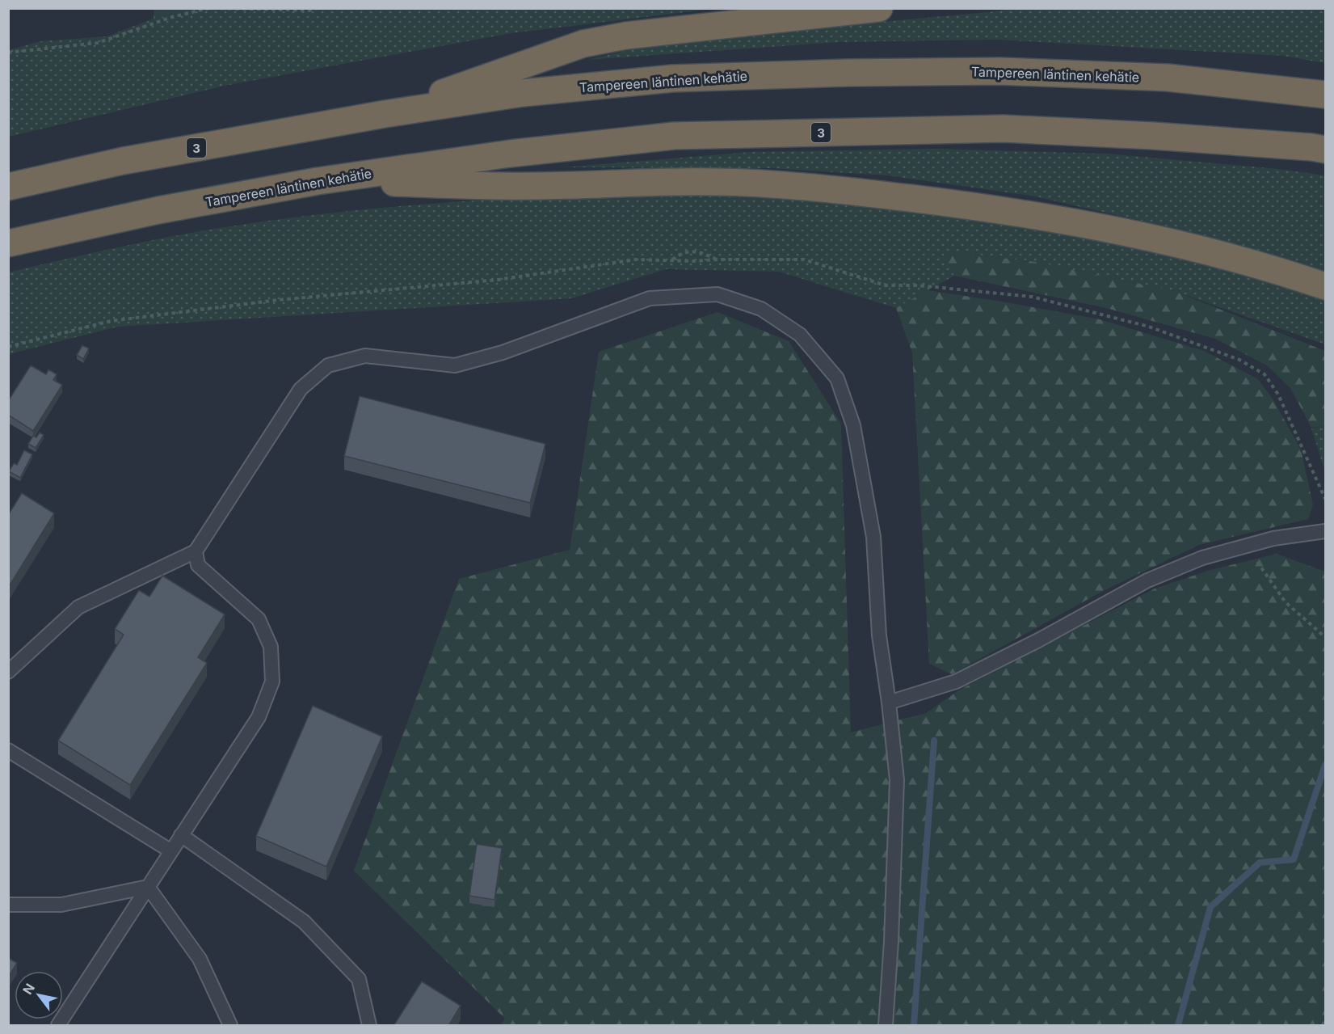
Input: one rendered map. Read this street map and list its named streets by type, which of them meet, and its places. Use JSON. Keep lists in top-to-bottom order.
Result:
{
  "streets": {
    "highway": ["Tampereen läntinen kehätie", "3"]
  },
  "north": "top left"
}
